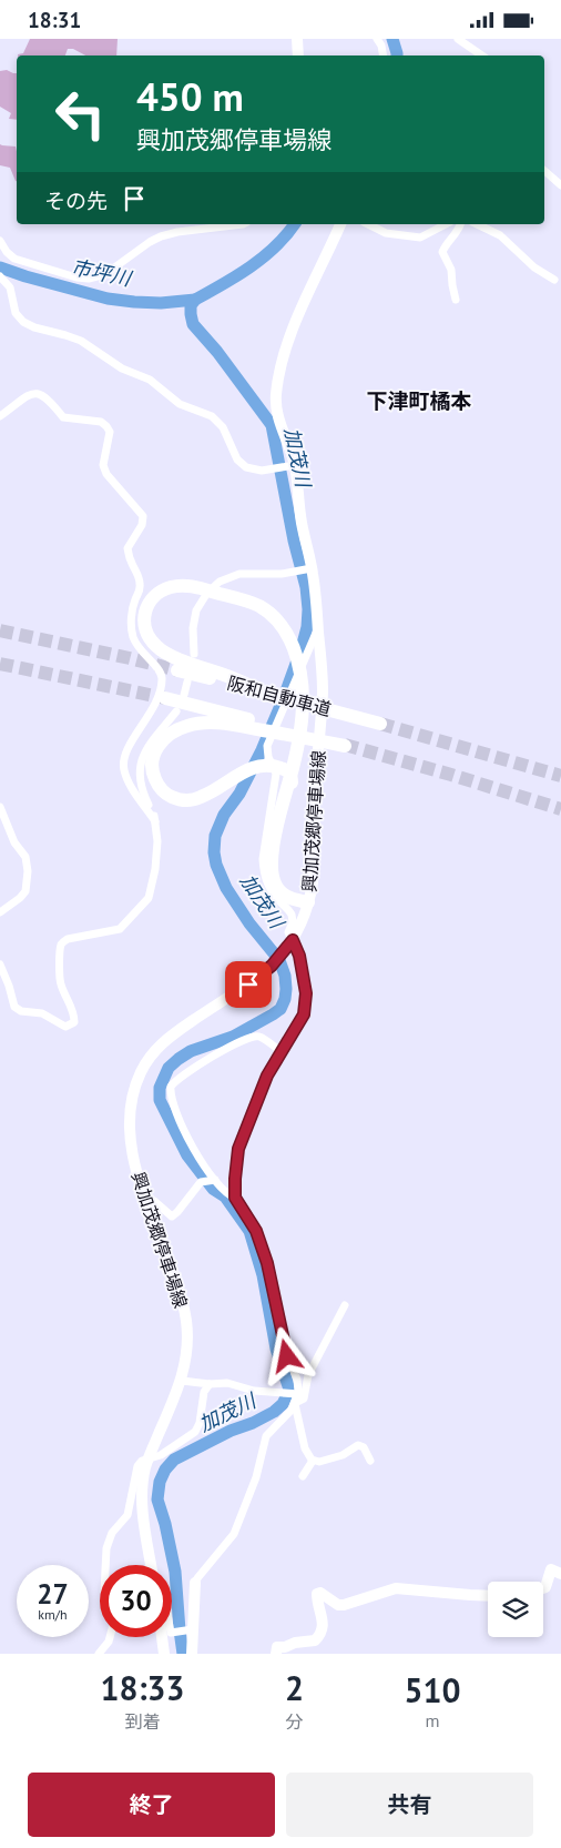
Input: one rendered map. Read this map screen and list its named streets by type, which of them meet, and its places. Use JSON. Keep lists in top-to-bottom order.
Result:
{
  "streets": {
    "highway": ["阪和自動車道"],
    "main road": ["興加茂郷停車場線"]
  },
  "districts": ["下津町橘本"],
  "water": ["市坪川", "加茂川"],
  "page": {
    "status": "18:31",
    "turn": ["450 m", "興加茂郷停車場線"],
    "then": "その先",
    "speed": "27 km/h",
    "limit": "30",
    "eta": [
      "18:33",
      "到着",
      "2",
      "分",
      "510",
      "m"
    ],
    "buttons": ["終了", "共有"]
  }
}
